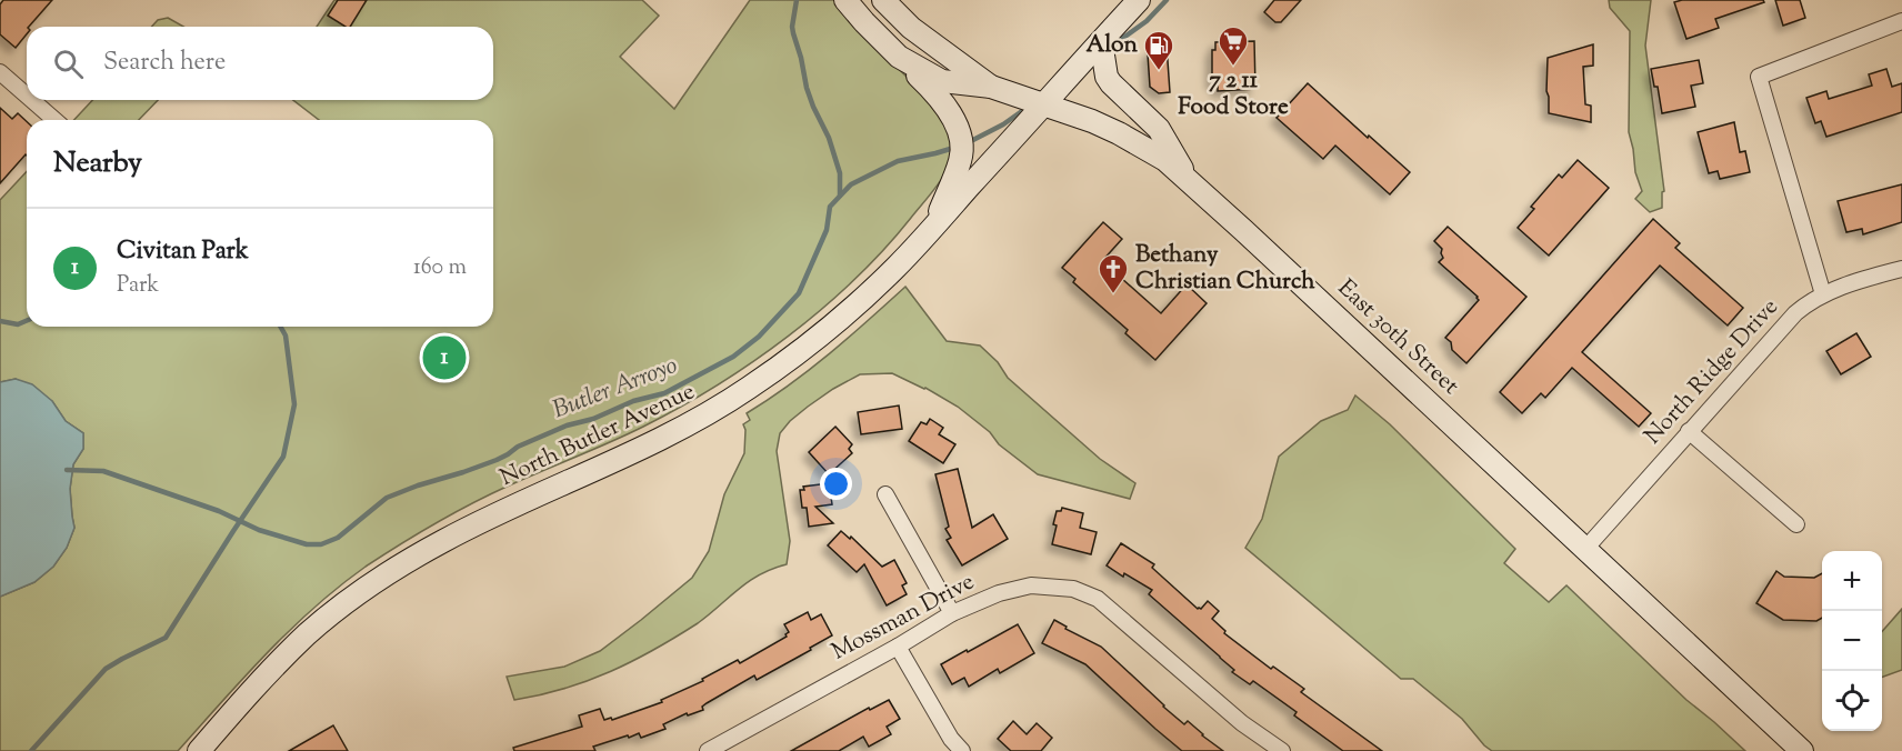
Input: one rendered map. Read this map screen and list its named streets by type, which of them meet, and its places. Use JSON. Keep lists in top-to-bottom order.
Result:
{
  "streets": {
    "main road": ["East 30th Street", "North Butler Avenue"],
    "street": ["North Ridge Drive", "Mossman Drive"]
  },
  "crossings": [
    ["East 30th Street", "North Ridge Drive"],
    ["East 30th Street", "North Butler Avenue"]
  ],
  "water": ["Butler Arroyo"],
  "places": {
    "supermarket": ["7 2 11 Food Store"],
    "fuel station": ["Alon"],
    "church": ["Bethany Christian Church"]
  },
  "page": {
    "search": "Search here",
    "heading": "Nearby",
    "list": [
      {
        "mark": "1",
        "name": "Civitan Park",
        "note": "Park",
        "value": "160 m"
      }
    ],
    "pins": "1",
    "map_buttons": ["+", "−"]
  }
}
